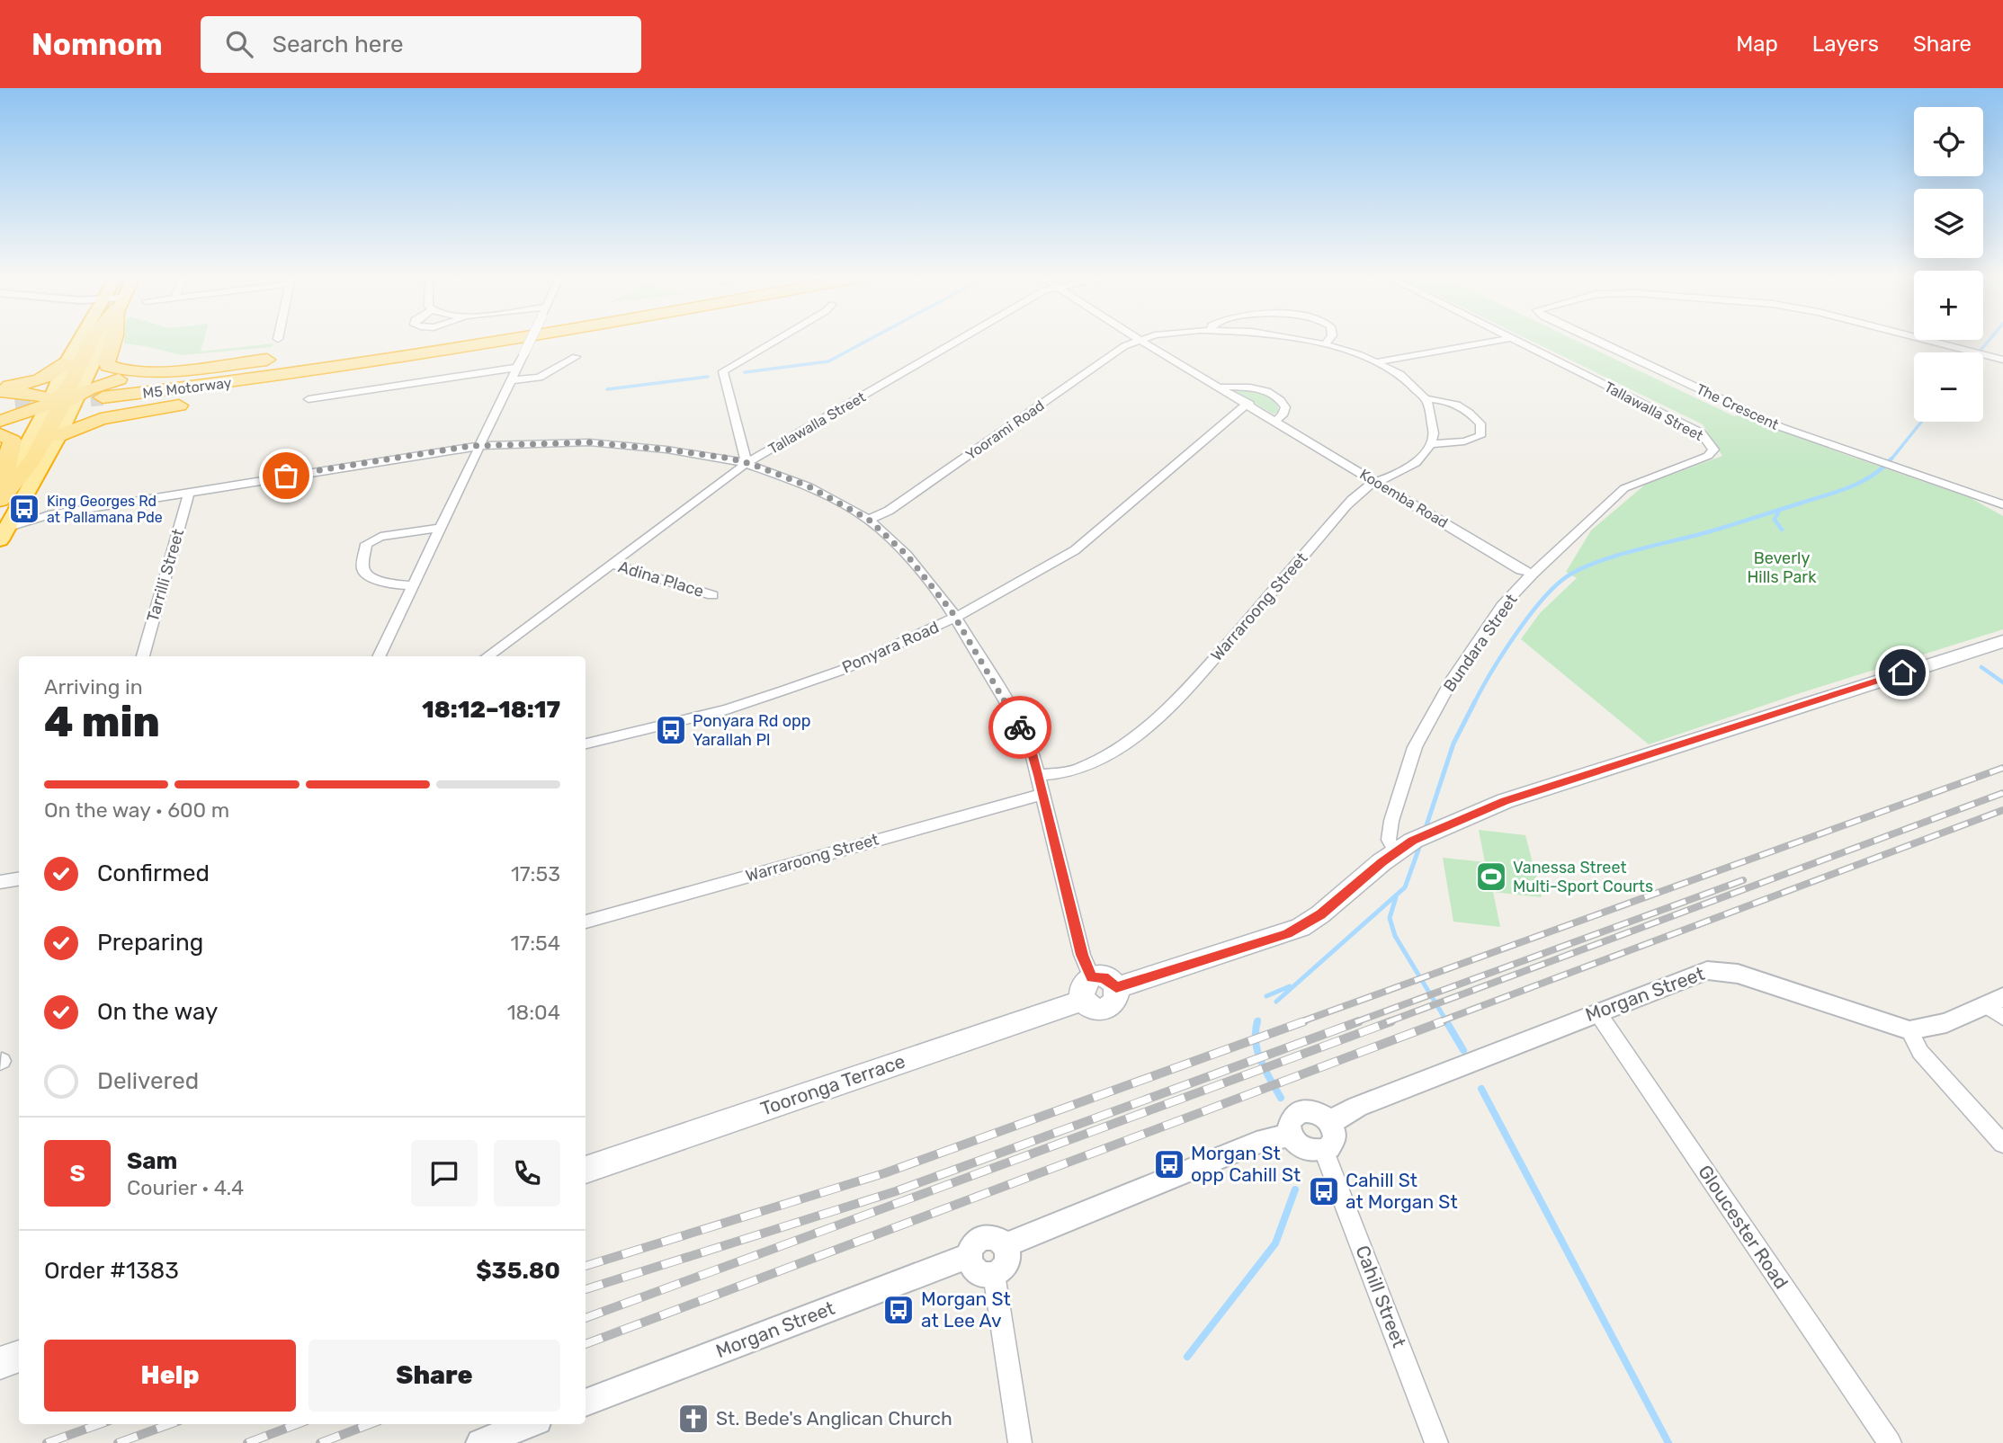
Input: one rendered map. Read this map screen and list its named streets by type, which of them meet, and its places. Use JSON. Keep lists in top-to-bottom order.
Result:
{
  "streets": {
    "highway": ["M5 Motorway"],
    "main road": ["Tooronga Terrace"],
    "street": [
      "The Crescent",
      "Tallawalla Street",
      "Yoorami Road",
      "Kooemba Road",
      "Tarrilli Street",
      "Adina Place",
      "Warraroong Street",
      "Bundara Street",
      "Ponyara Road",
      "Morgan Street",
      "Gloucester Road",
      "Cahill Street"
    ]
  },
  "crossings": [
    ["Tallawalla Street", "Adina Place"],
    ["Tallawalla Street", "Bundara Street"],
    ["Yoorami Road", "Kooemba Road"],
    ["Kooemba Road", "Warraroong Street"],
    ["Kooemba Road", "Bundara Street"],
    ["Kooemba Road", "Ponyara Road"],
    ["Morgan Street", "Gloucester Road"],
    ["Morgan Street", "Cahill Street"]
  ],
  "parks": ["Beverly Hills Park"],
  "places": {
    "bus stop": [
      "King Georges Rd at Pallamana Pde",
      "Ponyara Rd opp Yarallah Pl",
      "Morgan St opp Cahill St",
      "Cahill St at Morgan St",
      "Morgan St at Lee Av"
    ],
    "sports": ["Vanessa Street Multi-Sport Courts"],
    "church": ["St. Bede's Anglican Church"]
  },
  "page": {
    "header": "Nomnom",
    "search": "Search here",
    "nav": ["Map", "Layers", "Share"],
    "map_buttons": ["+", "−"],
    "heading": ["4 min", "Arriving in", "18:12–18:17"],
    "panel": [
      "Sam",
      "Courier · 4.4",
      "Order #1383",
      "$35.80"
    ],
    "bar": "On the way · 600 m",
    "list": [
      ["Confirmed", "17:53"],
      ["Preparing", "17:54"],
      ["On the way", "18:04"],
      "Delivered"
    ],
    "round": "S",
    "buttons": ["Help", "Share"]
  }
}
